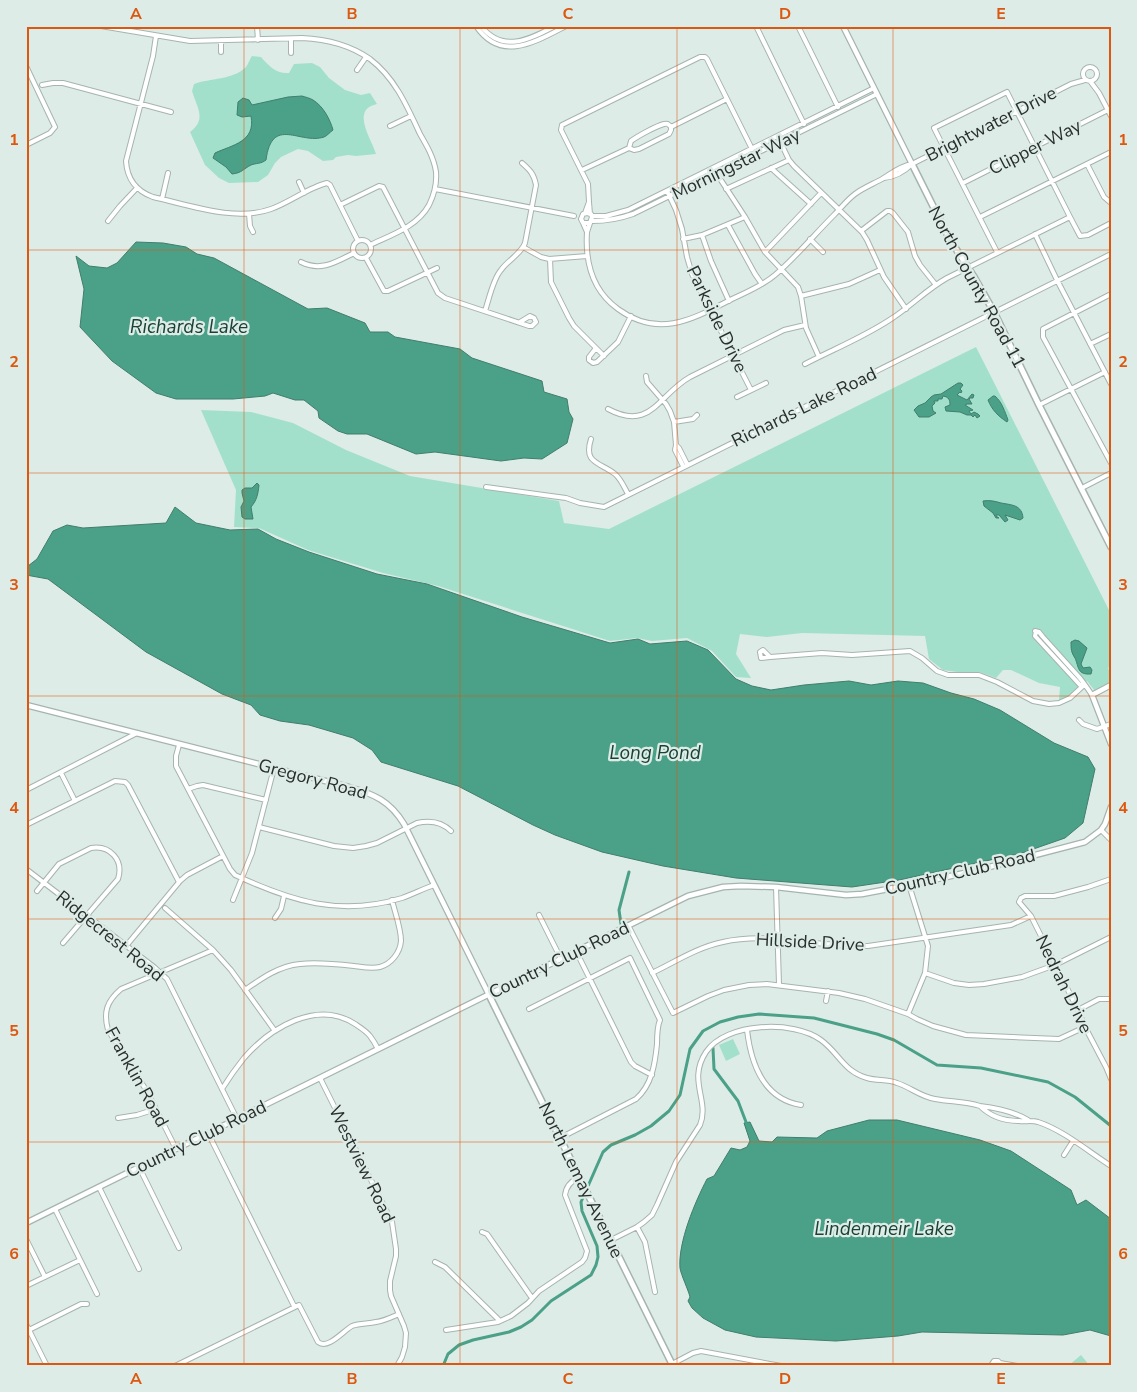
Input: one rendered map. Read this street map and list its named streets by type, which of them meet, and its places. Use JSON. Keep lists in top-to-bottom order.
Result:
{
  "streets": {
    "main road": ["North County Road 11", "North Lemay Avenue"],
    "street": [
      "Brightwater Drive",
      "Clipper Way",
      "Morningstar Way",
      "Parkside Drive",
      "Richards Lake Road",
      "Gregory Road",
      "Country Club Road",
      "Ridgecrest Road",
      "Hillside Drive",
      "Nedrah Drive",
      "Franklin Road",
      "Westview Road"
    ]
  },
  "crossings": [
    ["Brightwater Drive", "Morningstar Way"],
    ["Brightwater Drive", "North County Road 11"],
    ["Brightwater Drive", "Parkside Drive"],
    ["Morningstar Way", "North County Road 11"],
    ["Morningstar Way", "Parkside Drive"],
    ["North County Road 11", "Richards Lake Road"],
    ["Gregory Road", "Country Club Road"],
    ["Gregory Road", "North Lemay Avenue"],
    ["Country Club Road", "Ridgecrest Road"],
    ["Country Club Road", "Franklin Road"],
    ["Country Club Road", "Westview Road"],
    ["Country Club Road", "North Lemay Avenue"],
    ["Ridgecrest Road", "Franklin Road"],
    ["Hillside Drive", "Nedrah Drive"]
  ],
  "water": ["Richards Lake", "Long Pond", "Lindenmeir Lake"],
  "grid": {
    "columns": [
      "A",
      "B",
      "C",
      "D",
      "E"
    ],
    "rows": [
      "1",
      "2",
      "3",
      "4",
      "5",
      "6"
    ]
  }
}
